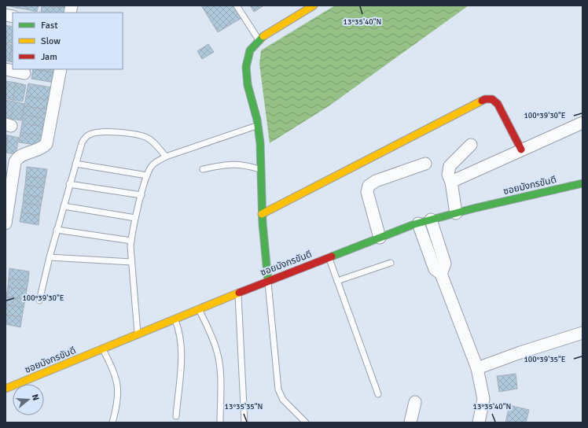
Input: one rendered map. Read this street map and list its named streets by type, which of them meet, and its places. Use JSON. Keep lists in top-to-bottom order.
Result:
{
  "streets": {
    "street": ["ซอยมังกรขันดี"]
  },
  "legend": ["Fast", "Slow", "Jam"],
  "north": "right",
  "coordinates": [
    "13°35'40\"N",
    "100°39'30\"E",
    "100°39'35\"E",
    "13°35'35\"N"
  ]
}
